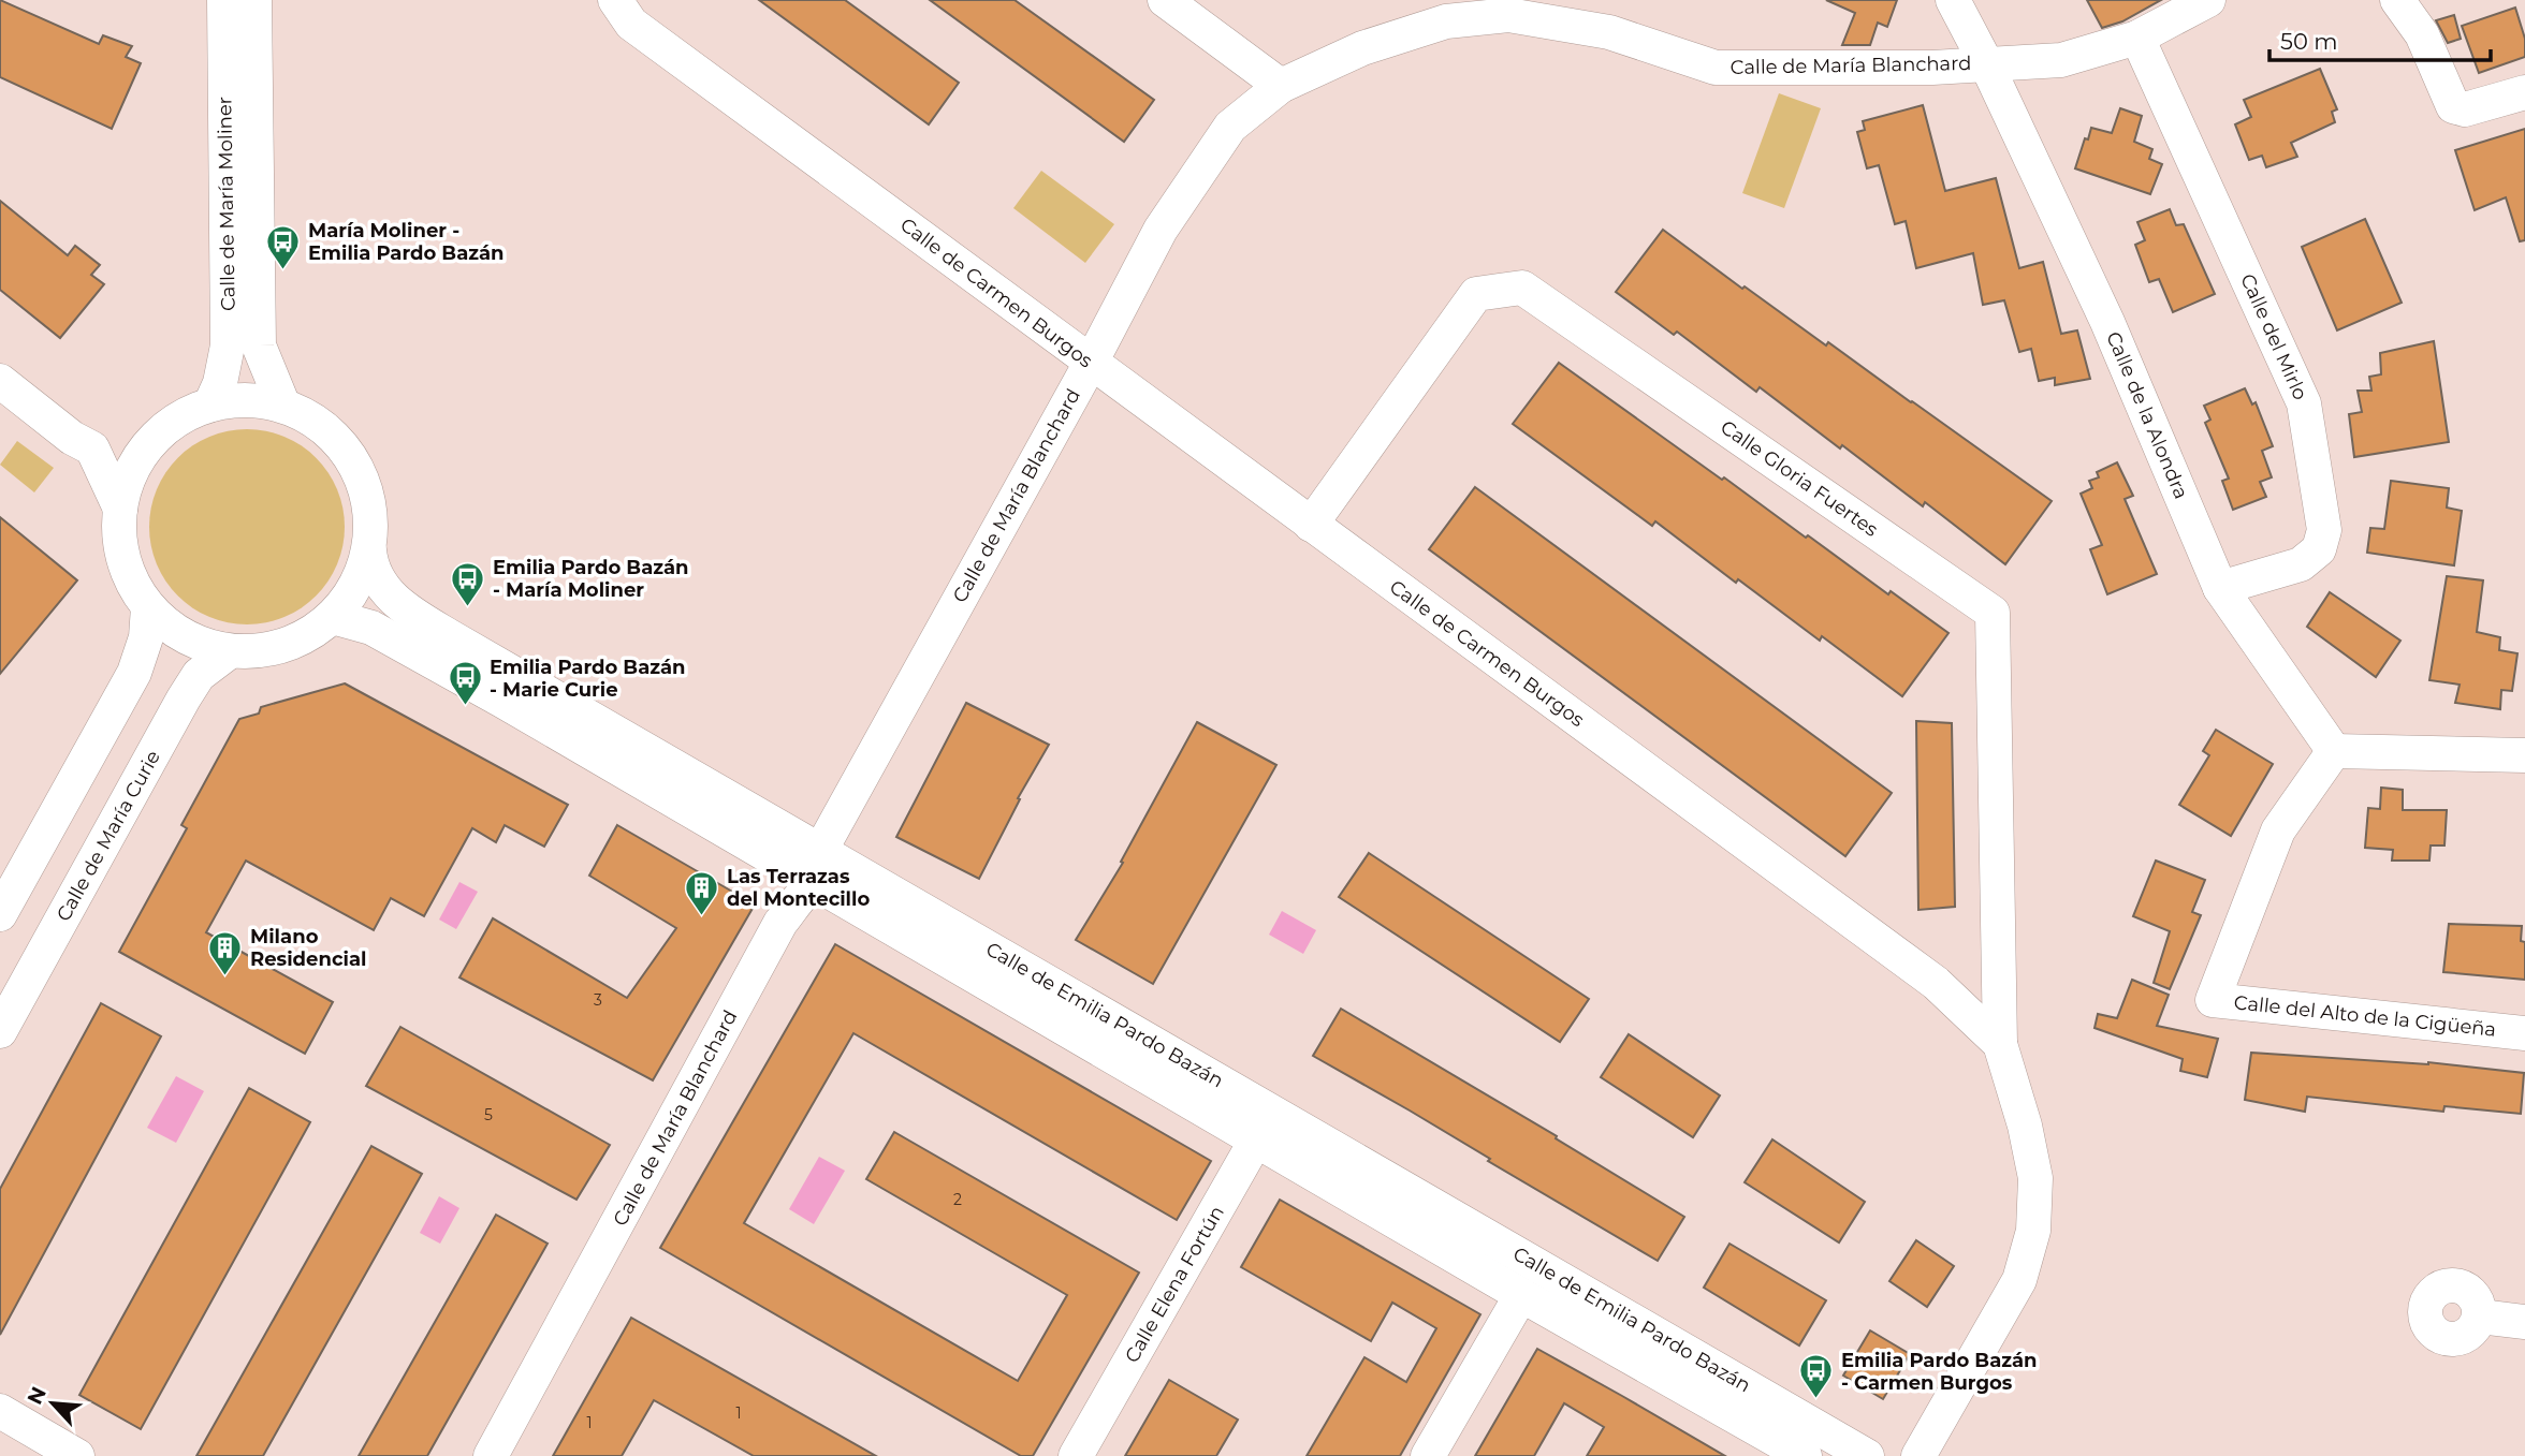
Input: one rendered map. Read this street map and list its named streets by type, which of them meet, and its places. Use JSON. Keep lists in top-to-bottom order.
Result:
{
  "streets": {
    "street": [
      "Calle de María Blanchard",
      "Calle de María Moliner",
      "Calle de Carmen Burgos",
      "Calle del Mirlo",
      "Calle de la Alondra",
      "Calle Gloria Fuertes",
      "Calle de María Curie",
      "Calle de Emilia Pardo Bazán",
      "Calle del Alto de la Cigüeña",
      "Calle Elena Fortún"
    ]
  },
  "crossings": [
    ["Calle de María Blanchard", "Calle de Carmen Burgos"],
    ["Calle de María Blanchard", "Calle del Mirlo"],
    ["Calle de María Blanchard", "Calle de la Alondra"],
    ["Calle de María Blanchard", "Calle de Emilia Pardo Bazán"],
    ["Calle de María Moliner", "Calle de María Curie"],
    ["Calle de María Moliner", "Calle de Emilia Pardo Bazán"],
    ["Calle de Carmen Burgos", "Calle Gloria Fuertes"],
    ["Calle del Mirlo", "Calle de la Alondra"],
    ["Calle de la Alondra", "Calle del Alto de la Cigüeña"],
    ["Calle de María Curie", "Calle de Emilia Pardo Bazán"],
    ["Calle de Emilia Pardo Bazán", "Calle Elena Fortún"]
  ],
  "places": {
    "bus stop": [
      "María Moliner - Emilia Pardo Bazán",
      "Emilia Pardo Bazán - María Moliner",
      "Emilia Pardo Bazán - Marie Curie",
      "Emilia Pardo Bazán - Carmen Burgos"
    ],
    "building": ["Las Terrazas del Montecillo", "Milano Residencial"]
  },
  "house_numbers": [
    "3",
    "5",
    "2",
    "1",
    "1"
  ],
  "scale_bar": "50 m",
  "north": "top left"
}
